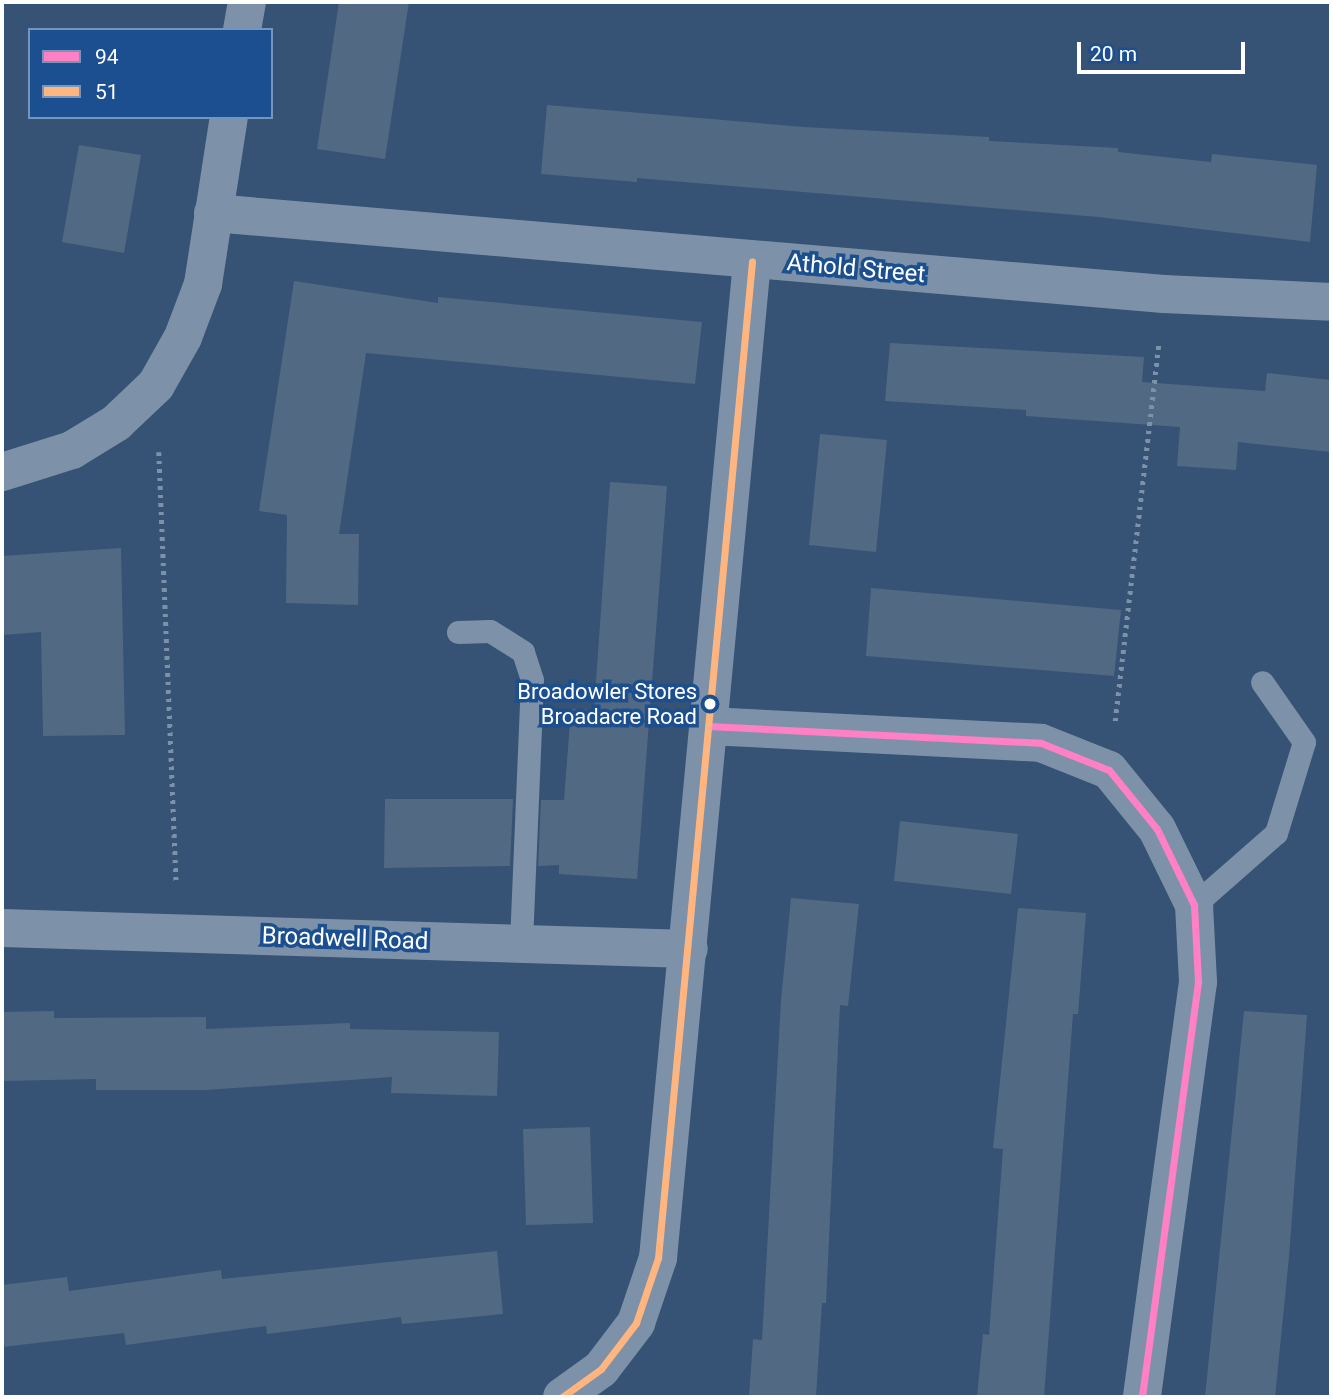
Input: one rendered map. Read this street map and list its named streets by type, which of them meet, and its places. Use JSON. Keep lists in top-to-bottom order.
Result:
{
  "streets": {
    "street": ["Athold Street", "Broadwell Road"]
  },
  "places": ["Broadowler Stores Broadacre Road"],
  "lines": ["transit line 51", "transit line 94"],
  "legend": ["94", "51"],
  "scale_bar": "20 m"
}
